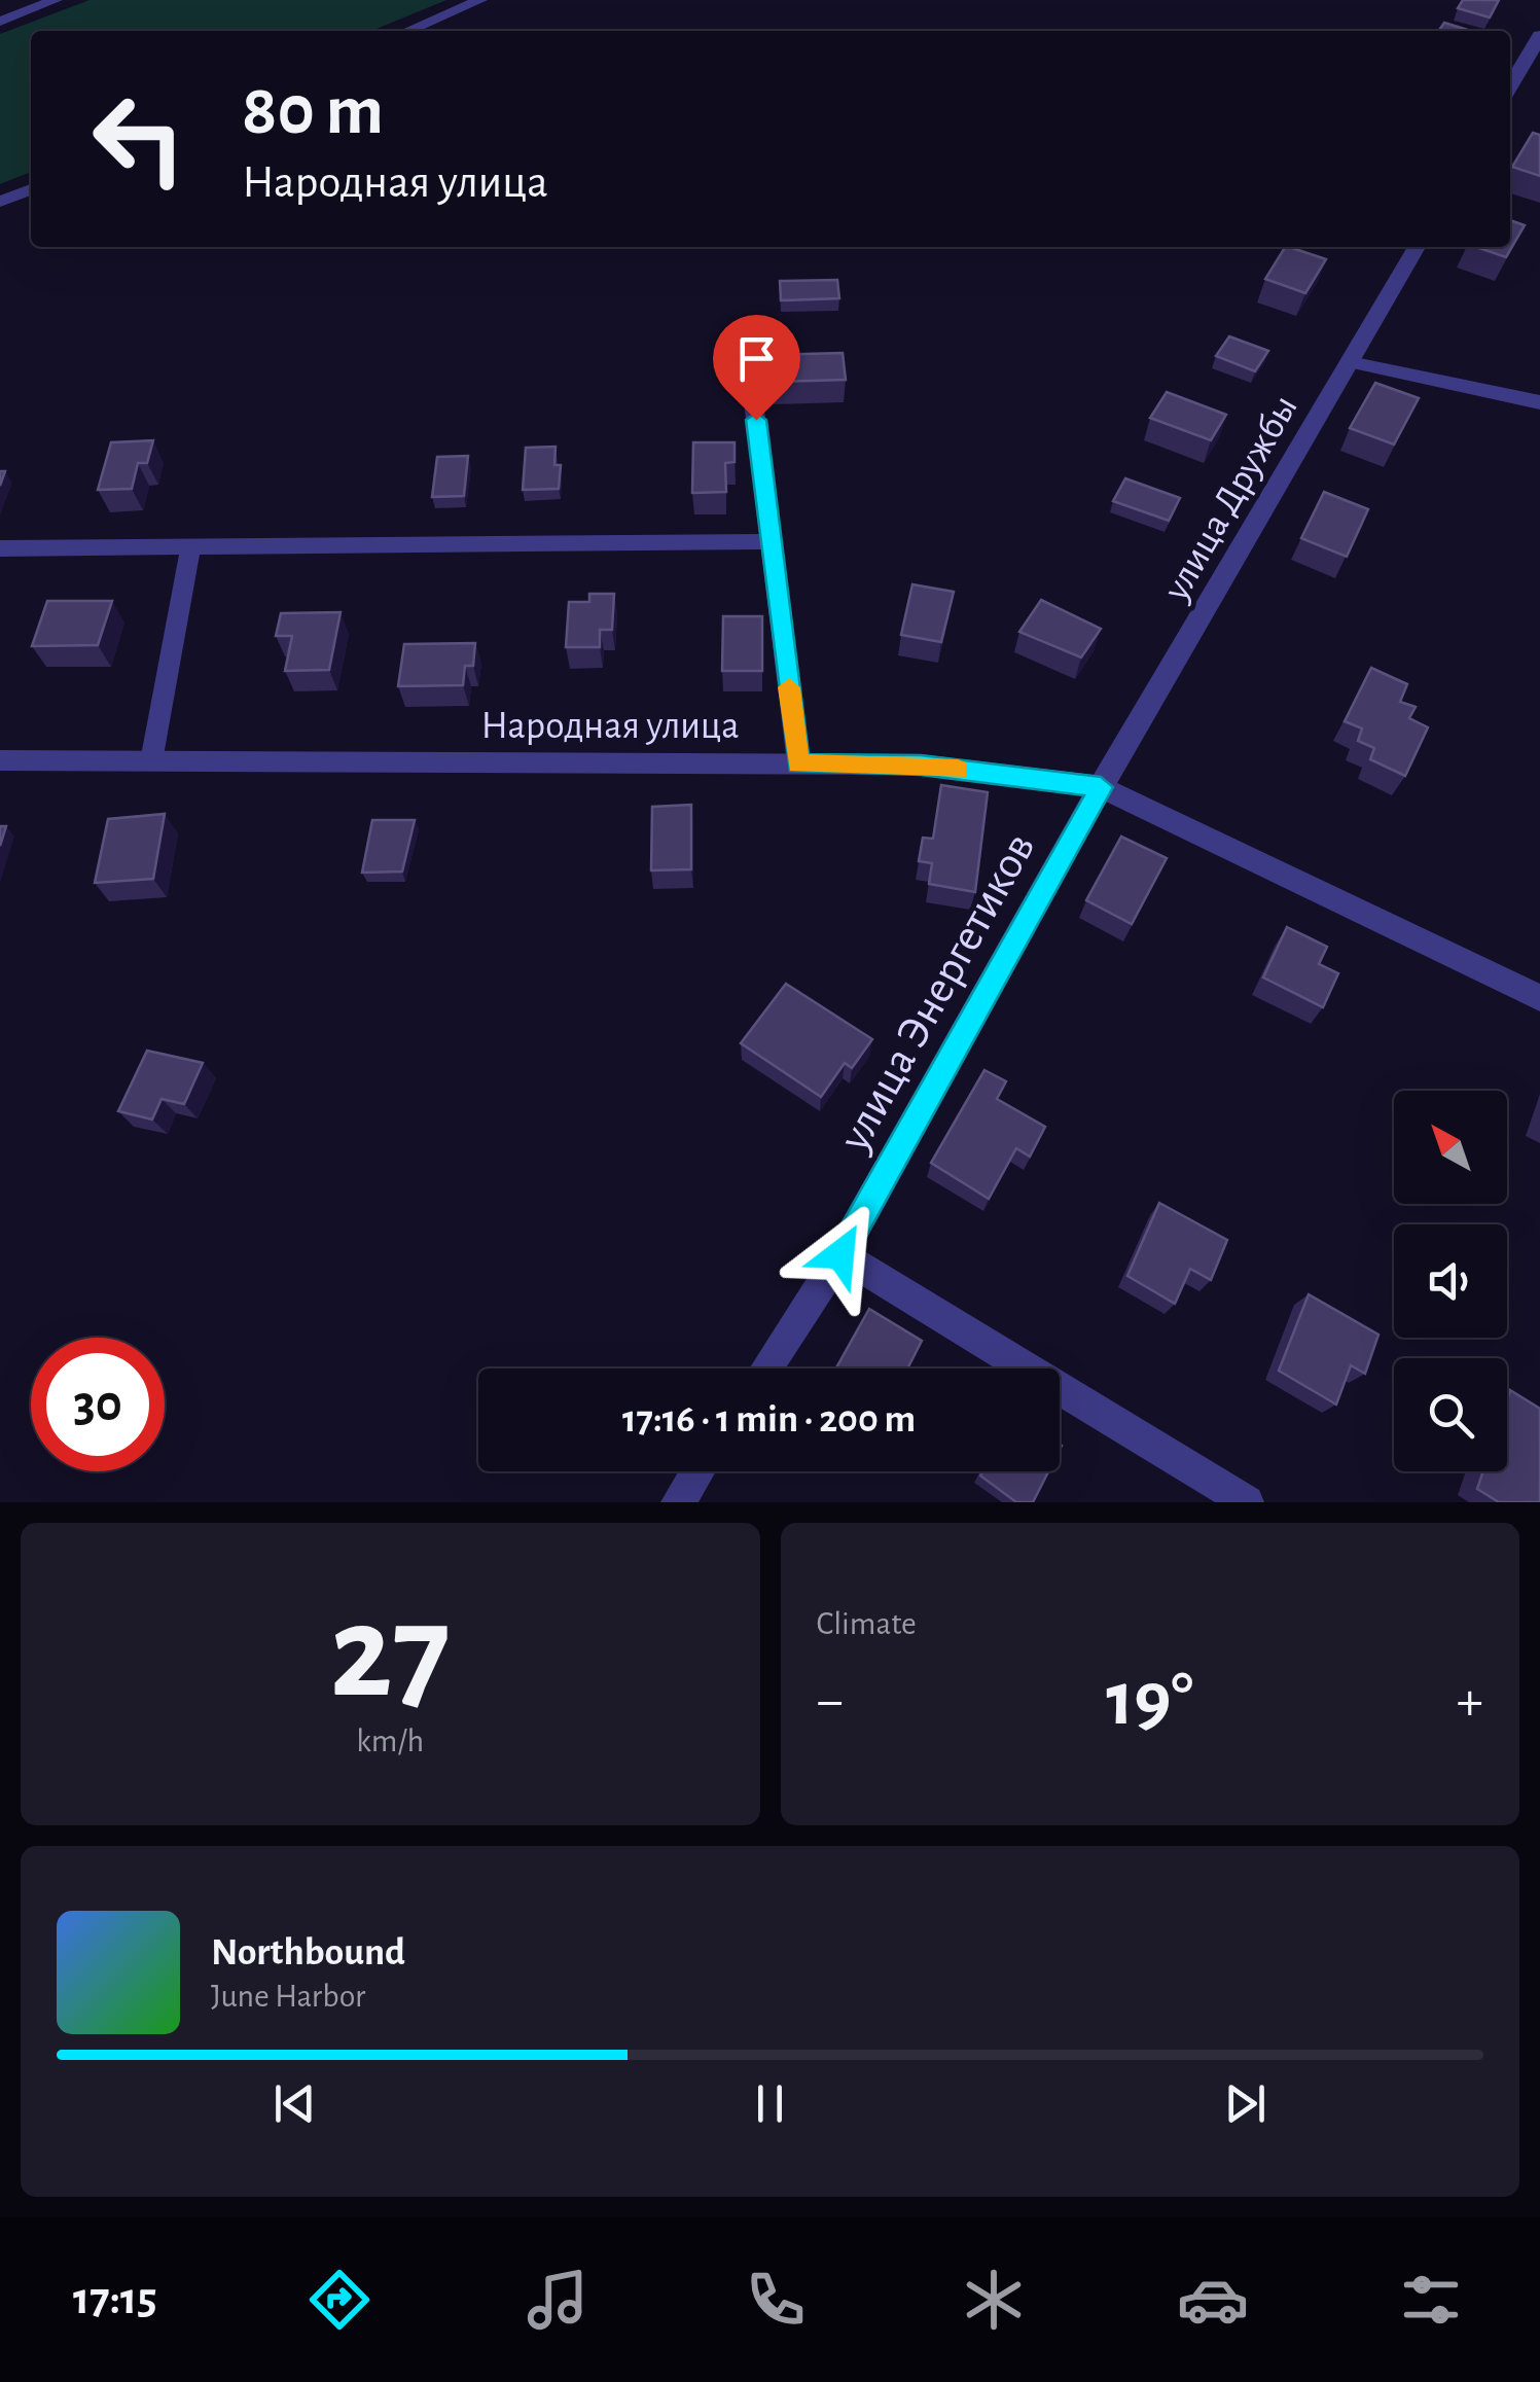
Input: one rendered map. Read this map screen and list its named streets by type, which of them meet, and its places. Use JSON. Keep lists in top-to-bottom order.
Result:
{
  "streets": {
    "street": ["улица Дружбы", "Народная улица", "улица Энергетиков"]
  },
  "crossings": [
    ["улица Дружбы", "Народная улица"],
    ["улица Дружбы", "улица Энергетиков"],
    ["Народная улица", "улица Энергетиков"]
  ],
  "north": "top left",
  "page": {
    "turn": ["80 m", "Народная улица"],
    "limit": "30",
    "trip": "17:16 · 1 min · 200 m",
    "tile": [
      ["27", "km/h"],
      "Climate"
    ],
    "heat": ["−", "19°", "+"],
    "song": ["Northbound", "June Harbor"],
    "tabs": "17:15"
  }
}
